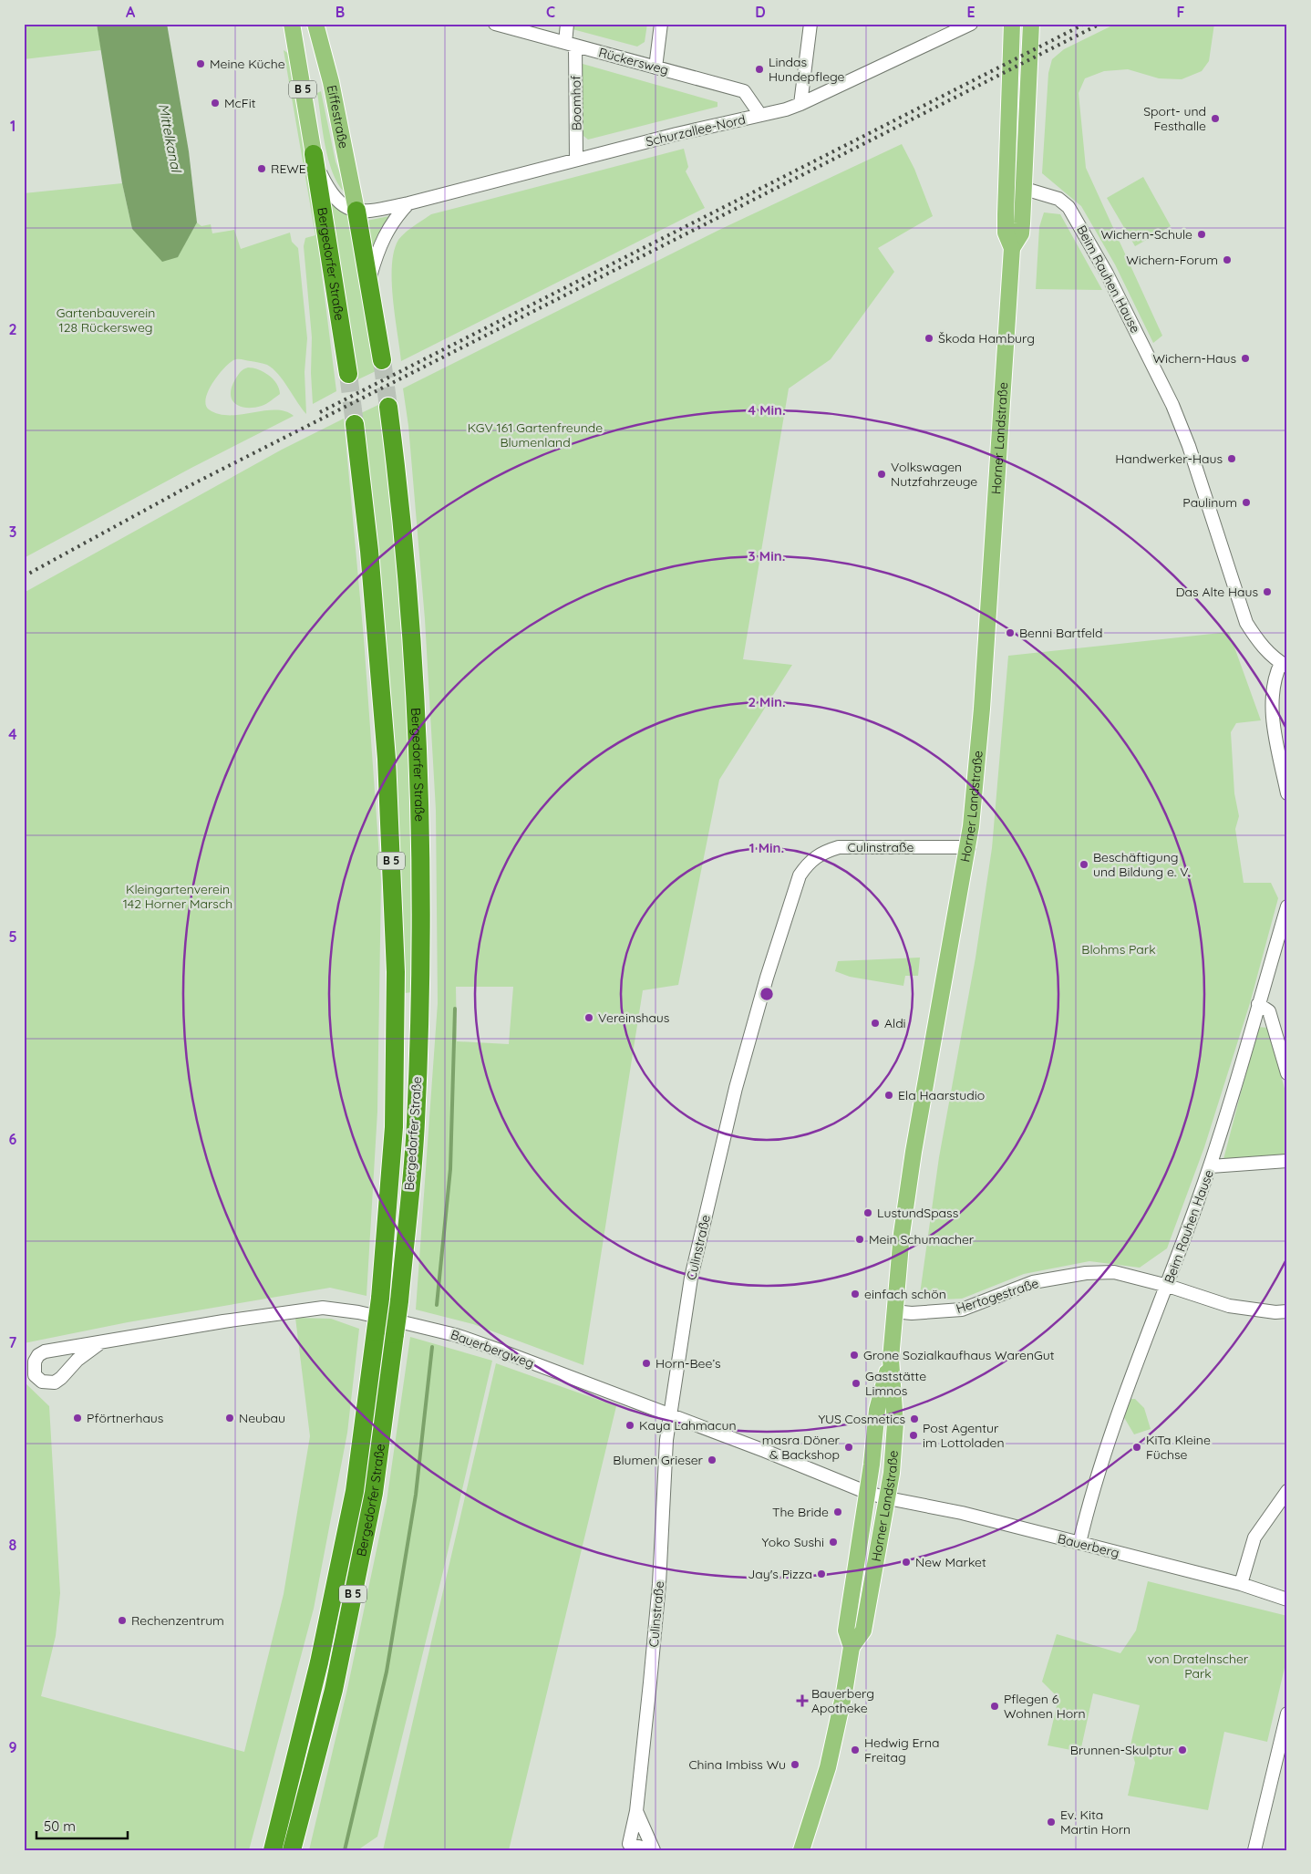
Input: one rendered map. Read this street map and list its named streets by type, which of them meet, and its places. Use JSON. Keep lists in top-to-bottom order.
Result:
{
  "streets": {
    "highway": ["B 5", "Bergedorfer Straße"],
    "main road": ["Eiffestraße", "Horner Landstraße"],
    "street": [
      "Rückersweg",
      "Boomhof",
      "Schurzallee-Nord",
      "Beim Rauhen Hause",
      "Culinstraße",
      "Hertogestraße",
      "Bauerbergweg",
      "Bauerberg"
    ]
  },
  "crossings": [
    ["Rückersweg", "Boomhof"],
    ["Rückersweg", "Schurzallee-Nord"],
    ["B 5", "Eiffestraße"],
    ["B 5", "Schurzallee-Nord"],
    ["B 5", "Bergedorfer Straße"],
    ["Boomhof", "Schurzallee-Nord"],
    ["Eiffestraße", "Schurzallee-Nord"],
    ["Beim Rauhen Hause", "Horner Landstraße"],
    ["Beim Rauhen Hause", "Hertogestraße"],
    ["Beim Rauhen Hause", "Bauerberg"],
    ["Horner Landstraße", "Culinstraße"],
    ["Horner Landstraße", "Hertogestraße"],
    ["Horner Landstraße", "Bauerbergweg"],
    ["Horner Landstraße", "Bauerberg"],
    ["Culinstraße", "Bauerbergweg"],
    ["Bauerbergweg", "Bauerberg"]
  ],
  "water": ["Mittelkanal"],
  "parks": [
    "Gartenbauverein 128 Rückersweg",
    "KGV 161 Gartenfreunde Blumenland",
    "Kleingartenverein 142 Horner Marsch",
    "Blohms Park",
    "von Dratelnscher Park"
  ],
  "places": {
    "other": [
      "Meine Küche",
      "Lindas Hundepflege",
      "McFit",
      "Sport- und Festhalle",
      "REWE",
      "Wichern-Schule",
      "Wichern-Forum",
      "Škoda Hamburg",
      "Wichern-Haus",
      "Handwerker-Haus",
      "Volkswagen Nutzfahrzeuge",
      "Paulinum",
      "Das Alte Haus",
      "Benni Bartfeld",
      "Beschäftigung und Bildung e. V.",
      "Vereinshaus",
      "Aldi",
      "Ela Haarstudio",
      "LustundSpass",
      "Mein Schumacher",
      "einfach schön",
      "Grone Sozialkaufhaus WarenGut",
      "Horn-Bee’s",
      "Gaststätte Limnos",
      "Pförtnerhaus",
      "Neubau",
      "YUS Cosmetics",
      "Kaya Lahmacun",
      "Post Agentur im Lottoladen",
      "masra Döner & Backshop",
      "KiTa Kleine Füchse",
      "Blumen Grieser",
      "The Bride",
      "Yoko Sushi",
      "New Market",
      "Jay's Pizza",
      "Rechenzentrum",
      "Pflegen 6 Wohnen Horn",
      "Hedwig Erna Freitag",
      "Brunnen-Skulptur",
      "China Imbiss Wu",
      "Ev. Kita Martin Horn"
    ],
    "health": ["Bauerberg Apotheke"]
  },
  "scale_bar": "50 m",
  "grid": {
    "columns": [
      "A",
      "B",
      "C",
      "D",
      "E",
      "F"
    ],
    "rows": [
      "1",
      "2",
      "3",
      "4",
      "5",
      "6",
      "7",
      "8",
      "9"
    ]
  },
  "rings": [
    "4 Min.",
    "3 Min.",
    "2 Min.",
    "1 Min."
  ]
}
